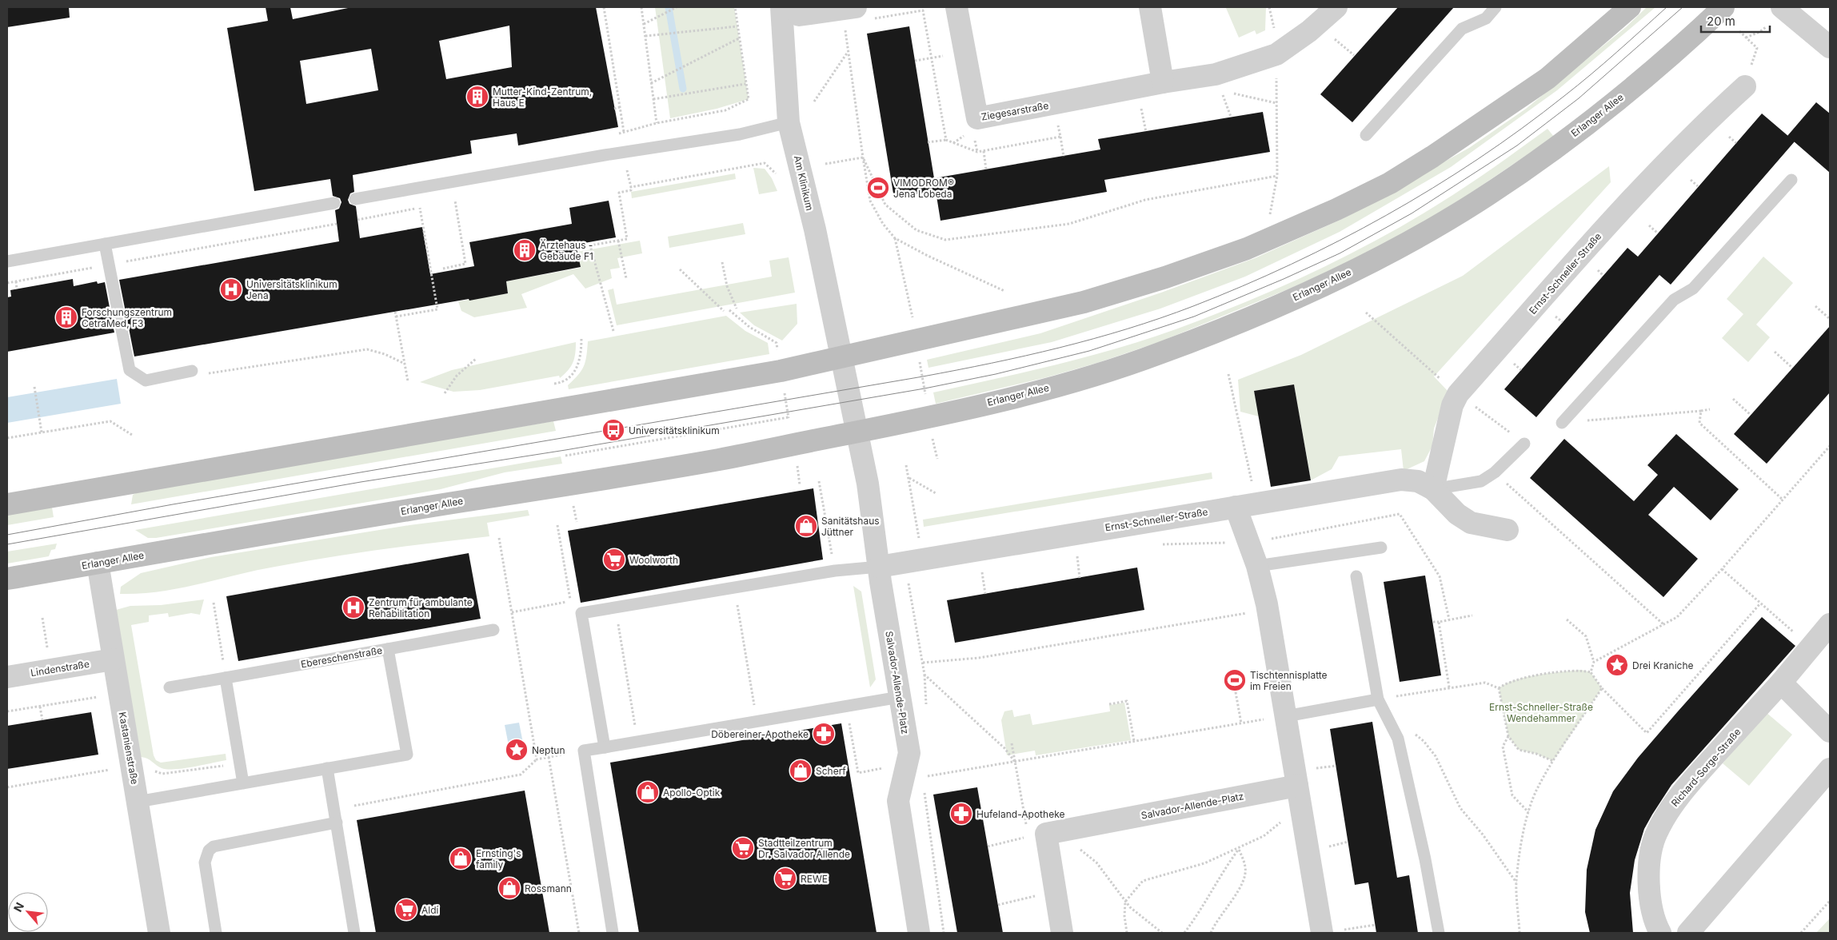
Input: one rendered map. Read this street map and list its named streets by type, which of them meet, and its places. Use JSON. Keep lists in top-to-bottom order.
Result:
{
  "streets": {
    "main road": ["Erlanger Allee"],
    "street": [
      "Ziegesarstraße",
      "Am Klinikum",
      "Ernst-Schneller-Straße",
      "Lindenstraße",
      "Salvador-Allende-Platz",
      "Kastanienstraße",
      "Richard-Sorge-Straße"
    ],
    "lane": ["Ebereschenstraße"]
  },
  "crossings": [
    ["Erlanger Allee", "Salvador-Allende-Platz"],
    ["Erlanger Allee", "Kastanienstraße"],
    ["Ernst-Schneller-Straße", "Salvador-Allende-Platz"],
    ["Ebereschenstraße", "Kastanienstraße"],
    ["Lindenstraße", "Kastanienstraße"]
  ],
  "parks": ["Ernst-Schneller-Straße Wendehammer"],
  "places": {
    "building": ["Mutter-Kind-Zentrum, Haus E", "Ärztehaus - Gebäude F1", "Forschungszentrum CetraMed, F3"],
    "sports": ["VIMODROM® Jena Lobeda", "Tischtennisplatte im Freien"],
    "hospital": ["Universitätsklinikum Jena", "Zentrum für ambulante Rehabilitation"],
    "bus stop": ["Universitätsklinikum"],
    "shop": [
      "Sanitätshaus Jüttner",
      "Scherf",
      "Apollo-Optik",
      "Ernsting's family",
      "Rossmann"
    ],
    "supermarket": [
      "Woolworth",
      "Stadtteilzentrum Dr. Salvador Allende",
      "REWE",
      "Aldi"
    ],
    "place": ["Drei Kraniche", "Neptun"],
    "pharmacy": ["Döbereiner-Apotheke", "Hufeland-Apotheke"]
  },
  "scale_bar": "20 m",
  "north": "top left"
}
